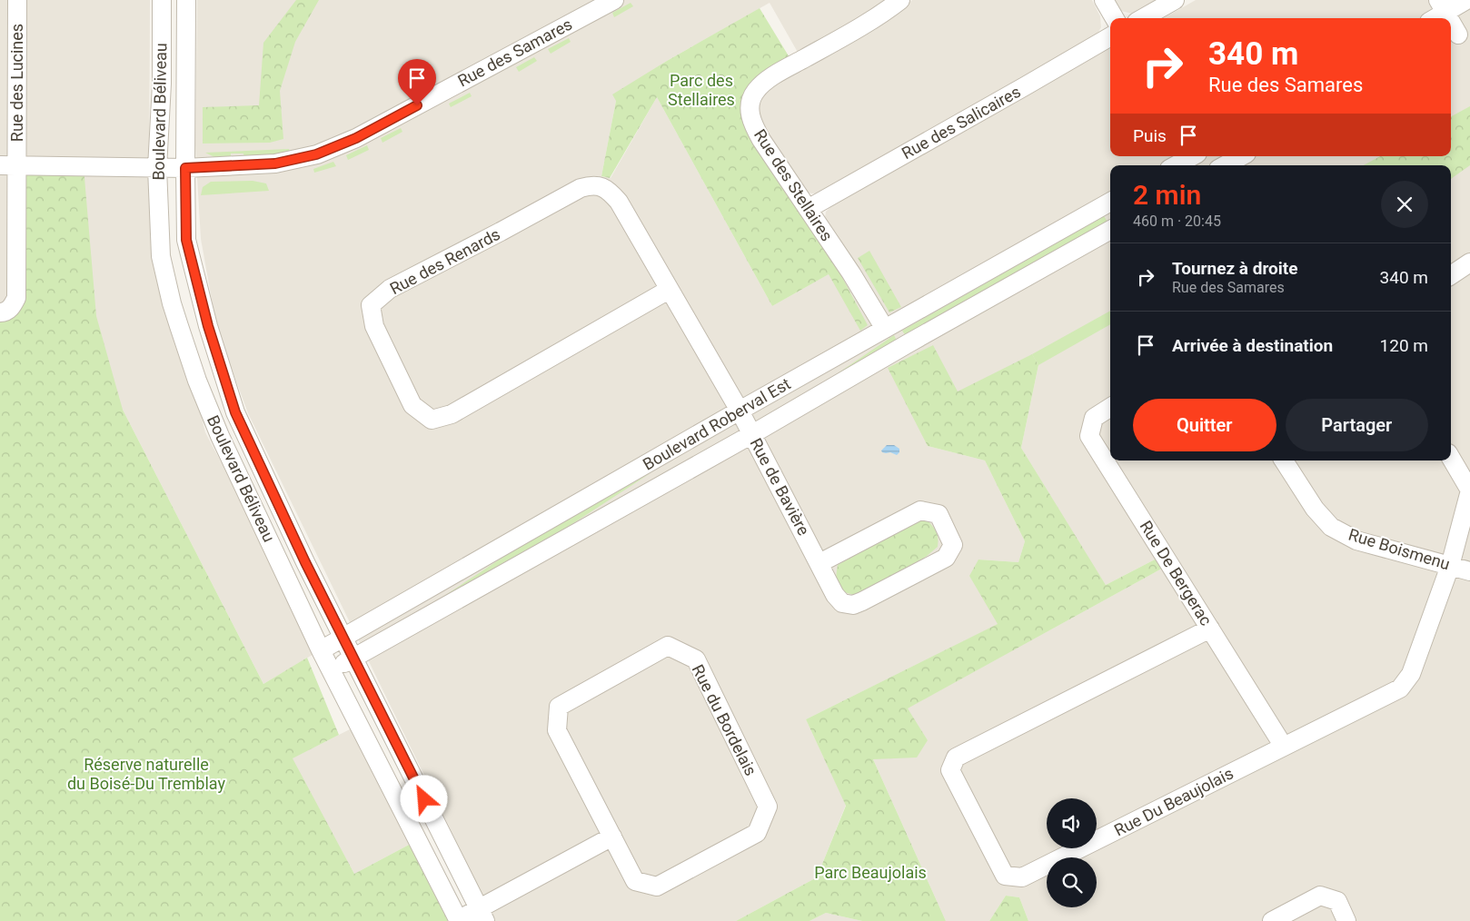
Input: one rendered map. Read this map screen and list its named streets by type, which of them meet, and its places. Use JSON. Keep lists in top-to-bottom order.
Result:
{
  "streets": {
    "street": [
      "Rue des Samares",
      "Rue des Lucines",
      "Boulevard Béliveau",
      "Rue des Salicaires",
      "Rue des Stellaires",
      "Rue des Renards",
      "Boulevard Roberval Est",
      "Rue de Bavière",
      "Rue Boismenu",
      "Rue De Bergerac",
      "Rue du Bordelais",
      "Rue Du Beaujolais"
    ]
  },
  "crossings": [
    ["Rue des Samares", "Rue des Lucines"],
    ["Rue des Samares", "Boulevard Béliveau"],
    ["Boulevard Béliveau", "Boulevard Roberval Est"],
    ["Rue des Salicaires", "Rue des Stellaires"],
    ["Rue des Stellaires", "Boulevard Roberval Est"],
    ["Rue des Renards", "Boulevard Roberval Est"],
    ["Rue des Renards", "Rue de Bavière"],
    ["Boulevard Roberval Est", "Rue de Bavière"],
    ["Rue Boismenu", "Rue Du Beaujolais"],
    ["Rue De Bergerac", "Rue Du Beaujolais"]
  ],
  "parks": ["Parc des Stellaires", "Réserve naturelle du Boisé-Du Tremblay", "Parc Beaujolais"],
  "page": {
    "turn": ["340 m", "Rue des Samares"],
    "then": "Puis",
    "heading": ["2 min", "460 m · 20:45"],
    "list": [
      {
        "name": "Tournez à droite",
        "note": "Rue des Samares",
        "value": "340 m"
      },
      {
        "name": "Arrivée à destination",
        "value": "120 m"
      }
    ],
    "buttons": ["Quitter", "Partager"]
  }
}
